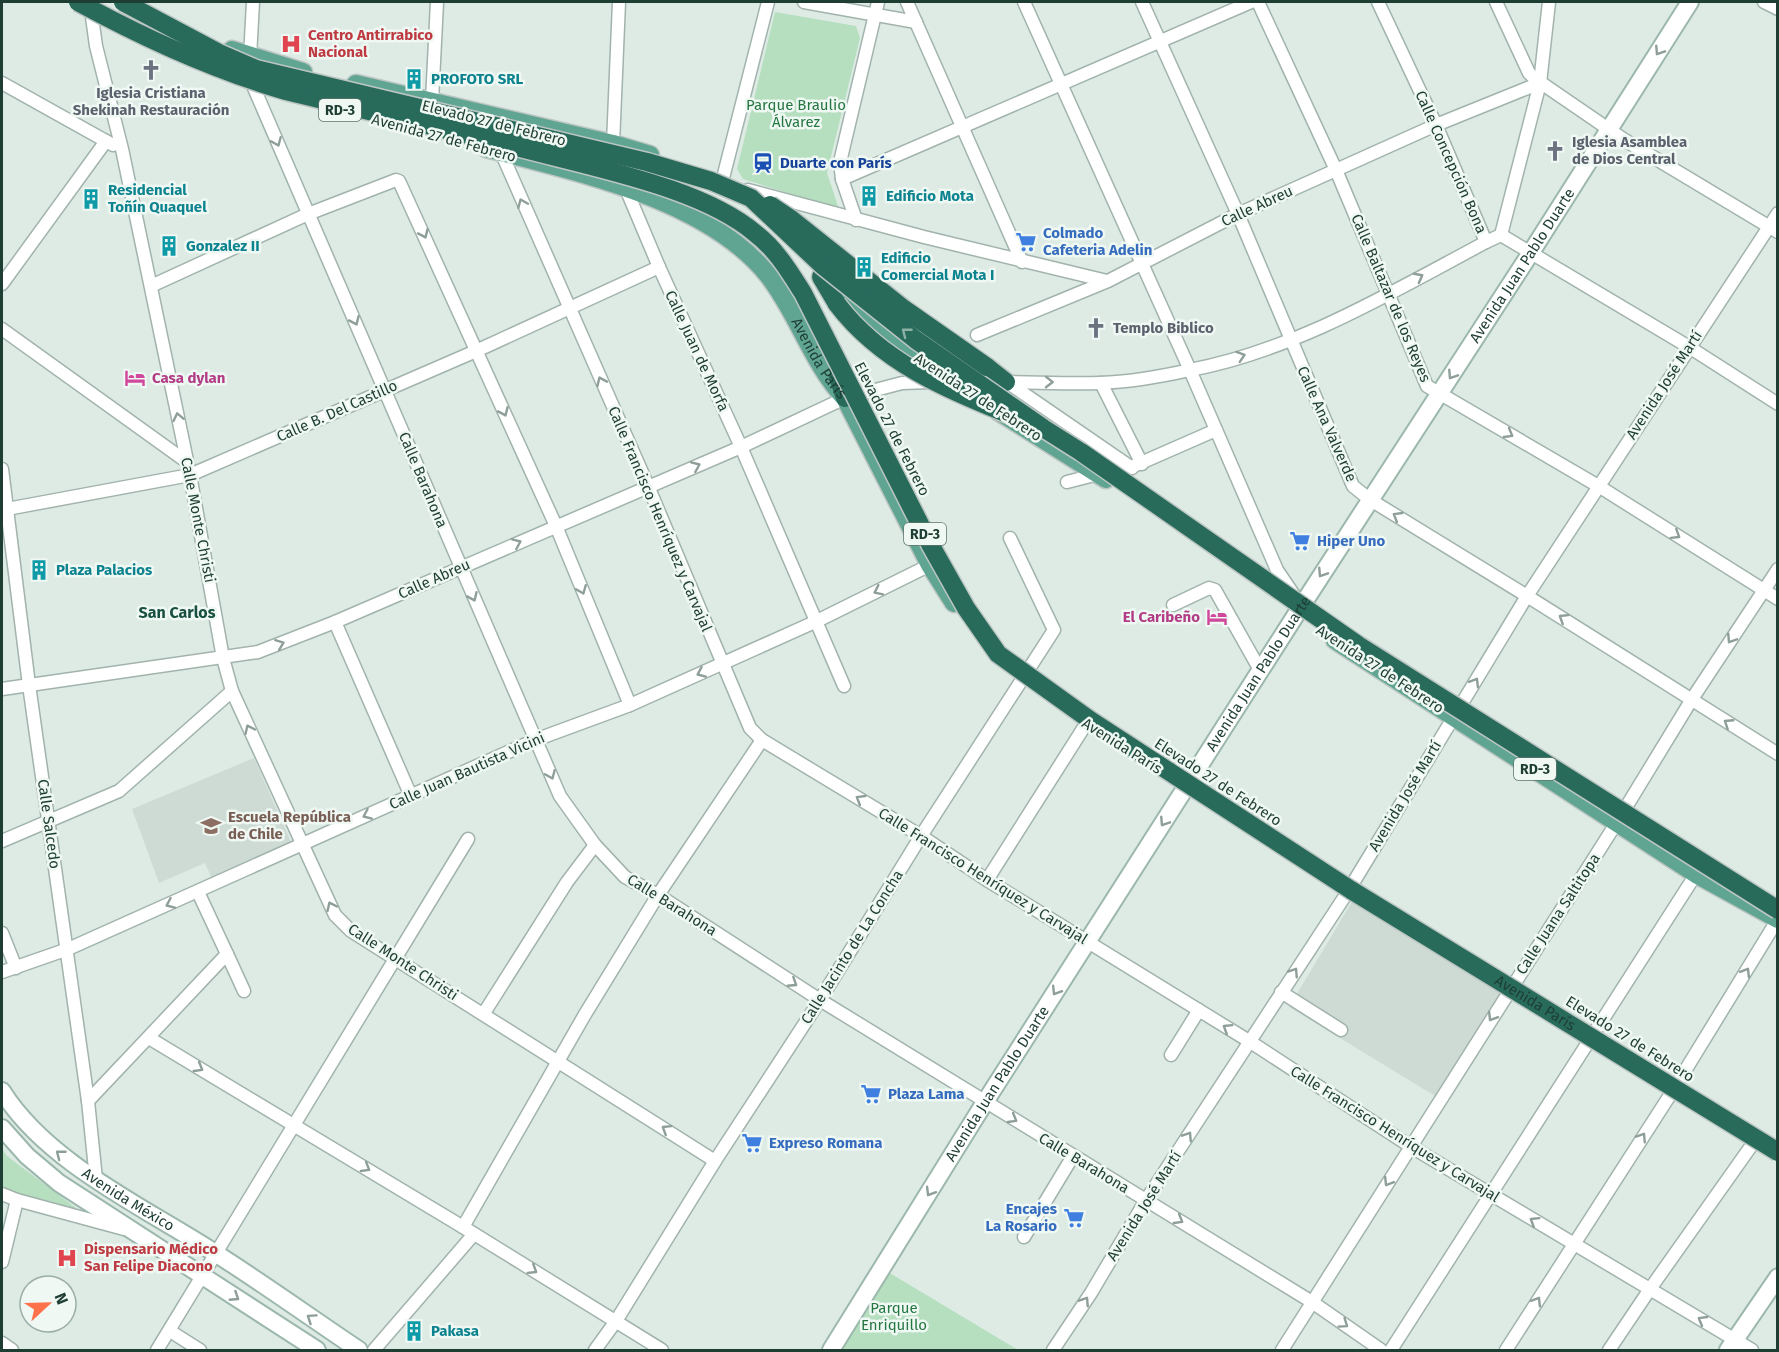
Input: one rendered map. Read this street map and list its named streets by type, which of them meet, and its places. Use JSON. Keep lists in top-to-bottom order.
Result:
{
  "streets": {
    "highway": ["RD-3", "Elevado 27 de Febrero"],
    "main road": [
      "Avenida 27 de Febrero",
      "Avenida Juan Pablo Duarte",
      "Avenida París",
      "Avenida México"
    ],
    "street": [
      "Calle Concepción Bona",
      "Calle Abreu",
      "Calle Baltazar de los Reyes",
      "Calle Juan de Morfa",
      "Avenida José Martí",
      "Calle B. Del Castillo",
      "Calle Ana Valverde",
      "Calle Barahona",
      "Calle Francisco Henríquez y Carvajal",
      "Calle Monte Christi",
      "Calle Juan Bautista Vicini",
      "Calle Salcedo",
      "Calle Juana Saltitopa",
      "Calle Jacinto de La Concha"
    ]
  },
  "crossings": [
    ["Elevado 27 de Febrero", "Avenida 27 de Febrero"],
    ["Avenida 27 de Febrero", "Calle Abreu"],
    ["Avenida 27 de Febrero", "Avenida Juan Pablo Duarte"],
    ["Avenida 27 de Febrero", "Calle Juan de Morfa"],
    ["Avenida 27 de Febrero", "Avenida París"],
    ["Avenida 27 de Febrero", "Avenida José Martí"],
    ["Avenida 27 de Febrero", "Calle Barahona"],
    ["Avenida 27 de Febrero", "Calle Francisco Henríquez y Carvajal"],
    ["Avenida 27 de Febrero", "Calle Monte Christi"],
    ["Avenida 27 de Febrero", "Calle Juana Saltitopa"],
    ["Calle Concepción Bona", "Calle Abreu"],
    ["Calle Concepción Bona", "Avenida Juan Pablo Duarte"],
    ["Calle Concepción Bona", "Avenida José Martí"],
    ["Calle Abreu", "Calle Baltazar de los Reyes"],
    ["Calle Abreu", "Calle Juan de Morfa"],
    ["Calle Abreu", "Avenida París"],
    ["Calle Abreu", "Calle Ana Valverde"],
    ["Calle Abreu", "Calle Barahona"],
    ["Calle Abreu", "Calle Francisco Henríquez y Carvajal"],
    ["Calle Abreu", "Calle Monte Christi"],
    ["Calle Abreu", "Calle Salcedo"],
    ["Avenida Juan Pablo Duarte", "Calle Baltazar de los Reyes"],
    ["Avenida Juan Pablo Duarte", "Avenida París"],
    ["Avenida Juan Pablo Duarte", "Calle Ana Valverde"],
    ["Avenida Juan Pablo Duarte", "Calle Barahona"],
    ["Avenida Juan Pablo Duarte", "Calle Francisco Henríquez y Carvajal"],
    ["Calle Baltazar de los Reyes", "Avenida José Martí"],
    ["Calle Baltazar de los Reyes", "Calle Juana Saltitopa"],
    ["Calle Juan de Morfa", "Avenida París"],
    ["Calle Juan de Morfa", "Calle B. Del Castillo"],
    ["Calle Juan de Morfa", "Calle Juan Bautista Vicini"],
    ["Avenida París", "Avenida José Martí"],
    ["Avenida París", "Calle Juan Bautista Vicini"],
    ["Avenida París", "Calle Juana Saltitopa"],
    ["Avenida París", "Calle Jacinto de La Concha"],
    ["Avenida José Martí", "Calle Ana Valverde"],
    ["Avenida José Martí", "Calle Barahona"],
    ["Avenida José Martí", "Calle Francisco Henríquez y Carvajal"],
    ["Calle B. Del Castillo", "Calle Barahona"],
    ["Calle B. Del Castillo", "Calle Francisco Henríquez y Carvajal"],
    ["Calle B. Del Castillo", "Calle Monte Christi"],
    ["Calle B. Del Castillo", "Calle Salcedo"],
    ["Calle Ana Valverde", "Calle Juana Saltitopa"],
    ["Calle Barahona", "Calle Juan Bautista Vicini"],
    ["Calle Barahona", "Calle Juana Saltitopa"],
    ["Calle Barahona", "Calle Jacinto de La Concha"],
    ["Calle Francisco Henríquez y Carvajal", "Calle Juan Bautista Vicini"],
    ["Calle Francisco Henríquez y Carvajal", "Calle Juana Saltitopa"],
    ["Calle Francisco Henríquez y Carvajal", "Calle Jacinto de La Concha"],
    ["Calle Monte Christi", "Calle Juan Bautista Vicini"],
    ["Calle Monte Christi", "Calle Jacinto de La Concha"],
    ["Calle Juan Bautista Vicini", "Calle Salcedo"],
    ["Calle Salcedo", "Avenida México"]
  ],
  "one_way": [
    "Avenida Juan Pablo Duarte",
    "Calle Baltazar de los Reyes",
    "Avenida José Martí",
    "Calle Ana Valverde",
    "Calle Barahona",
    "Calle Francisco Henríquez y Carvajal",
    "Calle Monte Christi",
    "Calle Juan Bautista Vicini"
  ],
  "districts": ["San Carlos"],
  "parks": ["Parque Braulio Álvarez", "Parque Enriquillo"],
  "places": {
    "hospital": ["Centro Antirrabico Nacional", "Dispensario Médico San Felipe Diacono"],
    "church": ["Iglesia Cristiana Shekinah Restauración", "Iglesia Asamblea de Dios Central", "Templo Biblico"],
    "building": [
      "PROFOTO SRL",
      "Edificio Mota",
      "Residencial Toñín Quaquel",
      "Gonzalez II",
      "Edificio Comercial Mota I",
      "Plaza Palacios",
      "Pakasa"
    ],
    "station": ["Duarte con París"],
    "supermarket": [
      "Colmado Cafeteria Adelin",
      "Hiper Uno",
      "Plaza Lama",
      "Expreso Romana",
      "Encajes La Rosario"
    ],
    "hotel": ["Casa dylan", "El Caribeño"],
    "school or university": ["Escuela República de Chile"]
  },
  "north": "right"
}
